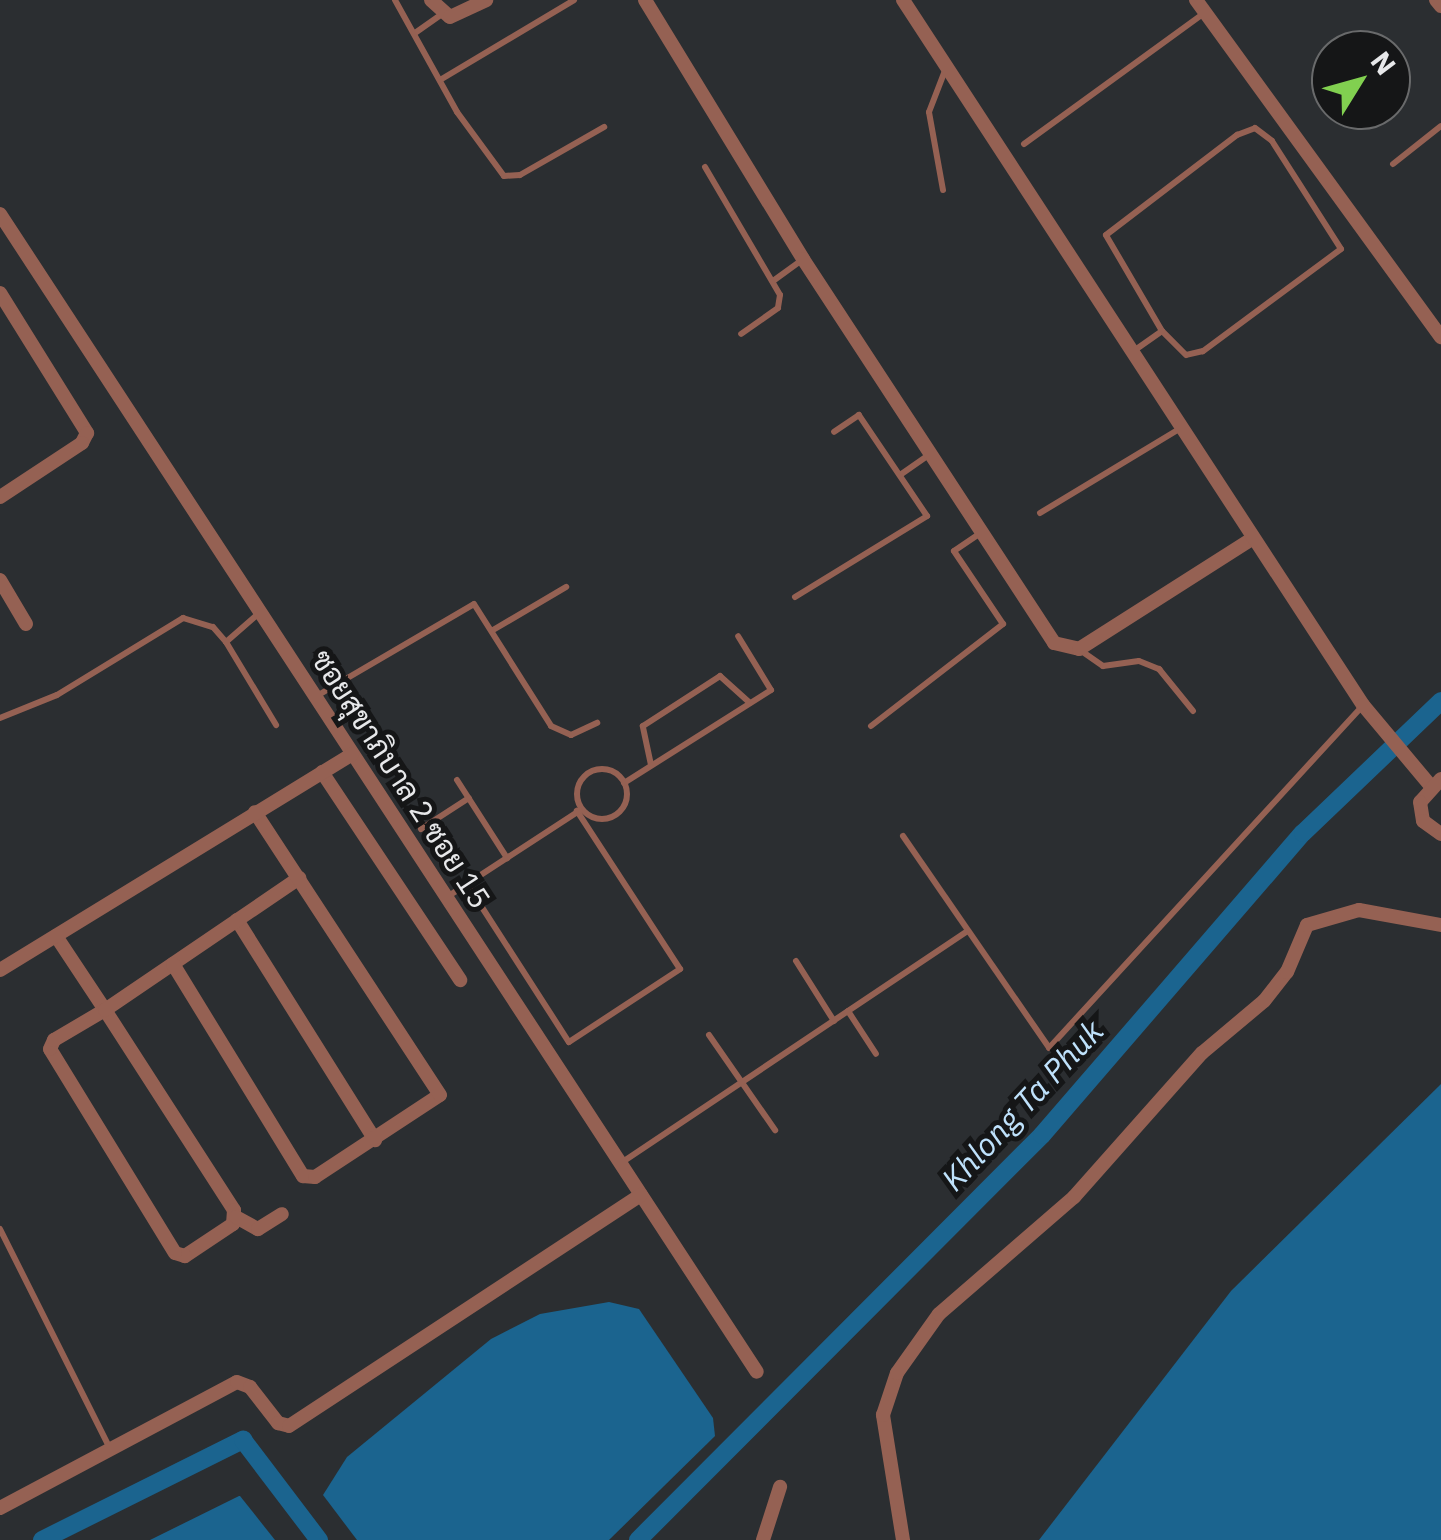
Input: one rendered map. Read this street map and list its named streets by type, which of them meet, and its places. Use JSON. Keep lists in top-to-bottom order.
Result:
{
  "streets": {
    "street": ["ซอยสุขาภิบาล 2 ซอย 15"]
  },
  "water": ["Khlong Ta Phuk"],
  "north": "top right"
}
